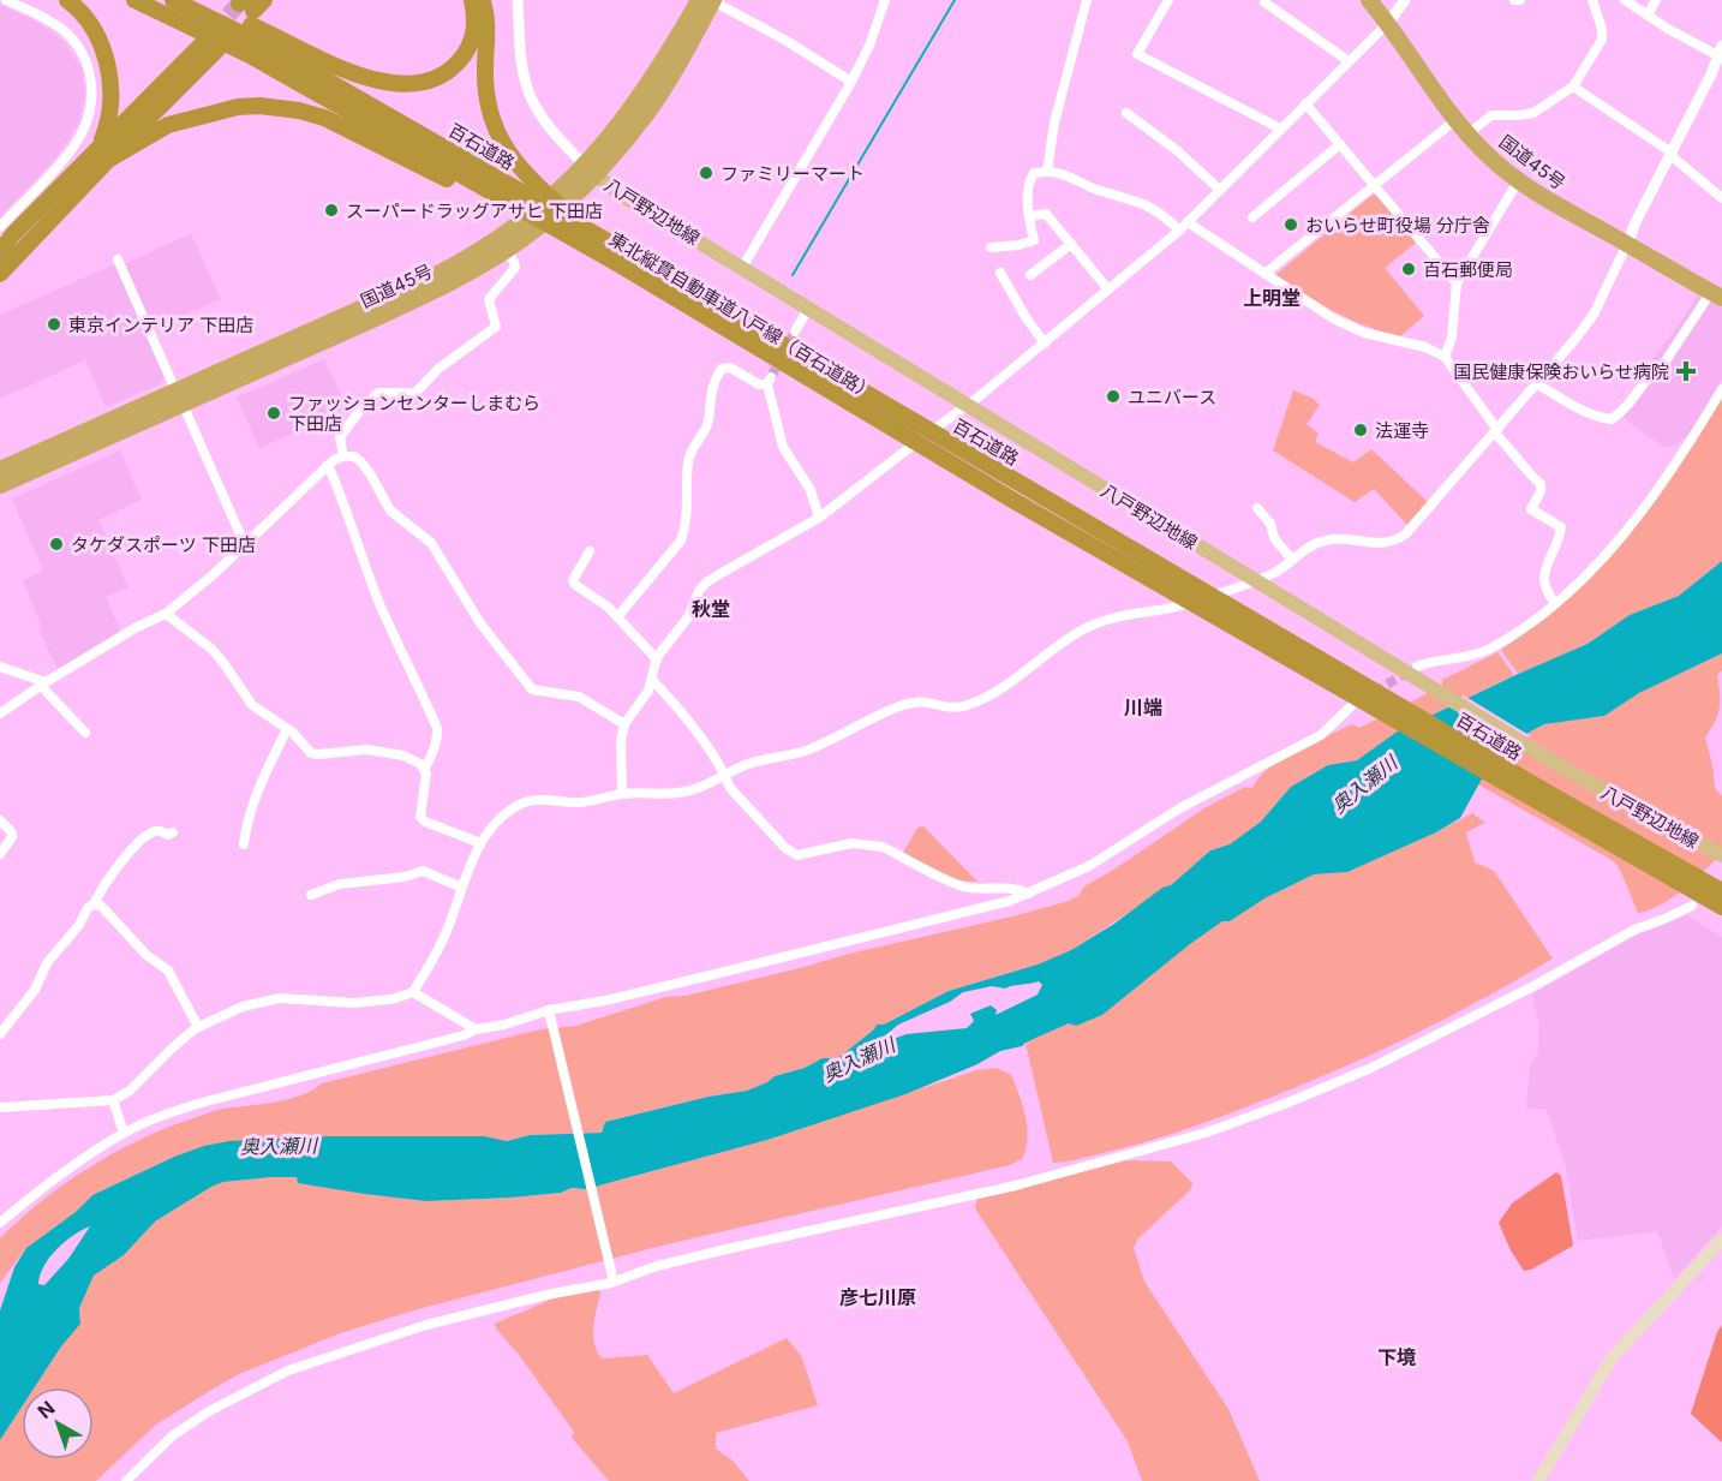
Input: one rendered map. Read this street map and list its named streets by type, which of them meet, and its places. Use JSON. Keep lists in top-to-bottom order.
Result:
{
  "streets": {
    "highway": ["百石道路", "国道45号", "東北縦貫自動車道八戸線（百石道路）"],
    "main road": ["八戸野辺地線"]
  },
  "crossings": [
    ["百石道路", "東北縦貫自動車道八戸線（百石道路）"],
    ["国道45号", "八戸野辺地線"]
  ],
  "districts": [
    "上明堂",
    "秋堂",
    "川端",
    "彦七川原",
    "下境"
  ],
  "water": ["奥入瀬川"],
  "places": {
    "other": [
      "ファミリーマート",
      "スーパードラッグアサヒ 下田店",
      "おいらせ町役場 分庁舎",
      "百石郵便局",
      "東京インテリア 下田店",
      "ユニバース",
      "ファッションセンターしまむら 下田店",
      "法運寺",
      "タケダスポーツ 下田店"
    ],
    "health": ["国民健康保険おいらせ病院"]
  },
  "north": "top left"
}
